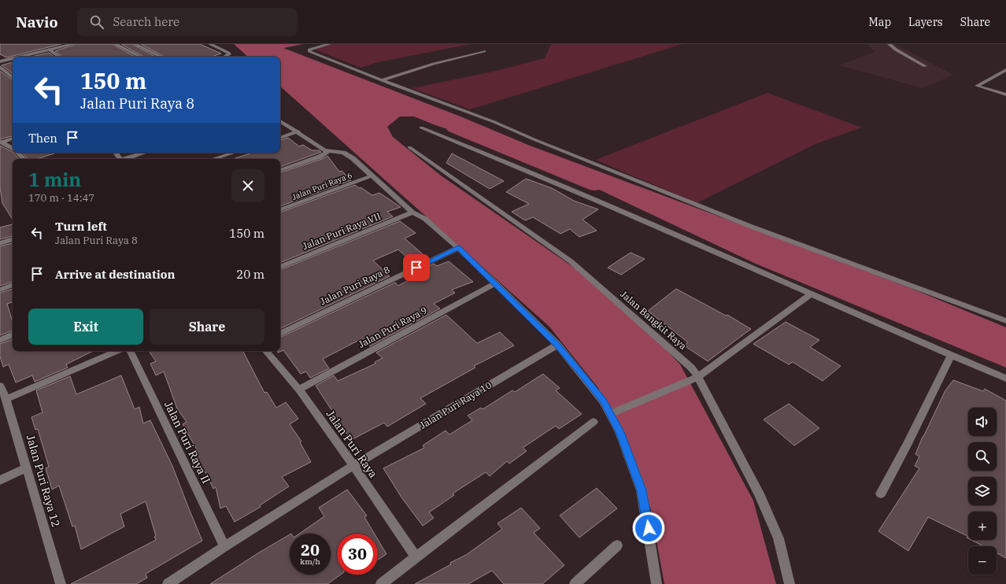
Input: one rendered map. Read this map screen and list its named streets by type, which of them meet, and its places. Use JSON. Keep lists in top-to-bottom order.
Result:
{
  "streets": {
    "street": [
      "Jalan Puri Raya 6",
      "Jalan Puri Raya VII",
      "Jalan Puri Raya 8",
      "Jalan Bangkit Raya",
      "Jalan Puri Raya 9",
      "Jalan Puri Raya 10",
      "Jalan Puri Raya II",
      "Jalan Puri Raya",
      "Jalan Puri Raya 12"
    ]
  },
  "crossings": [
    ["Jalan Puri Raya 9", "Jalan Puri Raya"],
    ["Jalan Puri Raya 10", "Jalan Puri Raya II"],
    ["Jalan Puri Raya 10", "Jalan Puri Raya"]
  ],
  "page": {
    "header": "Navio",
    "search": "Search here",
    "nav": ["Map", "Layers", "Share"],
    "turn": ["150 m", "Jalan Puri Raya 8"],
    "then": "Then",
    "heading": ["1 min", "170 m · 14:47"],
    "list": [
      {
        "name": "Turn left",
        "note": "Jalan Puri Raya 8",
        "value": "150 m"
      },
      {
        "name": "Arrive at destination",
        "value": "20 m"
      }
    ],
    "buttons": ["Exit", "Share"],
    "map_buttons": ["+", "−"],
    "speed": "20 km/h",
    "limit": "30"
  }
}
